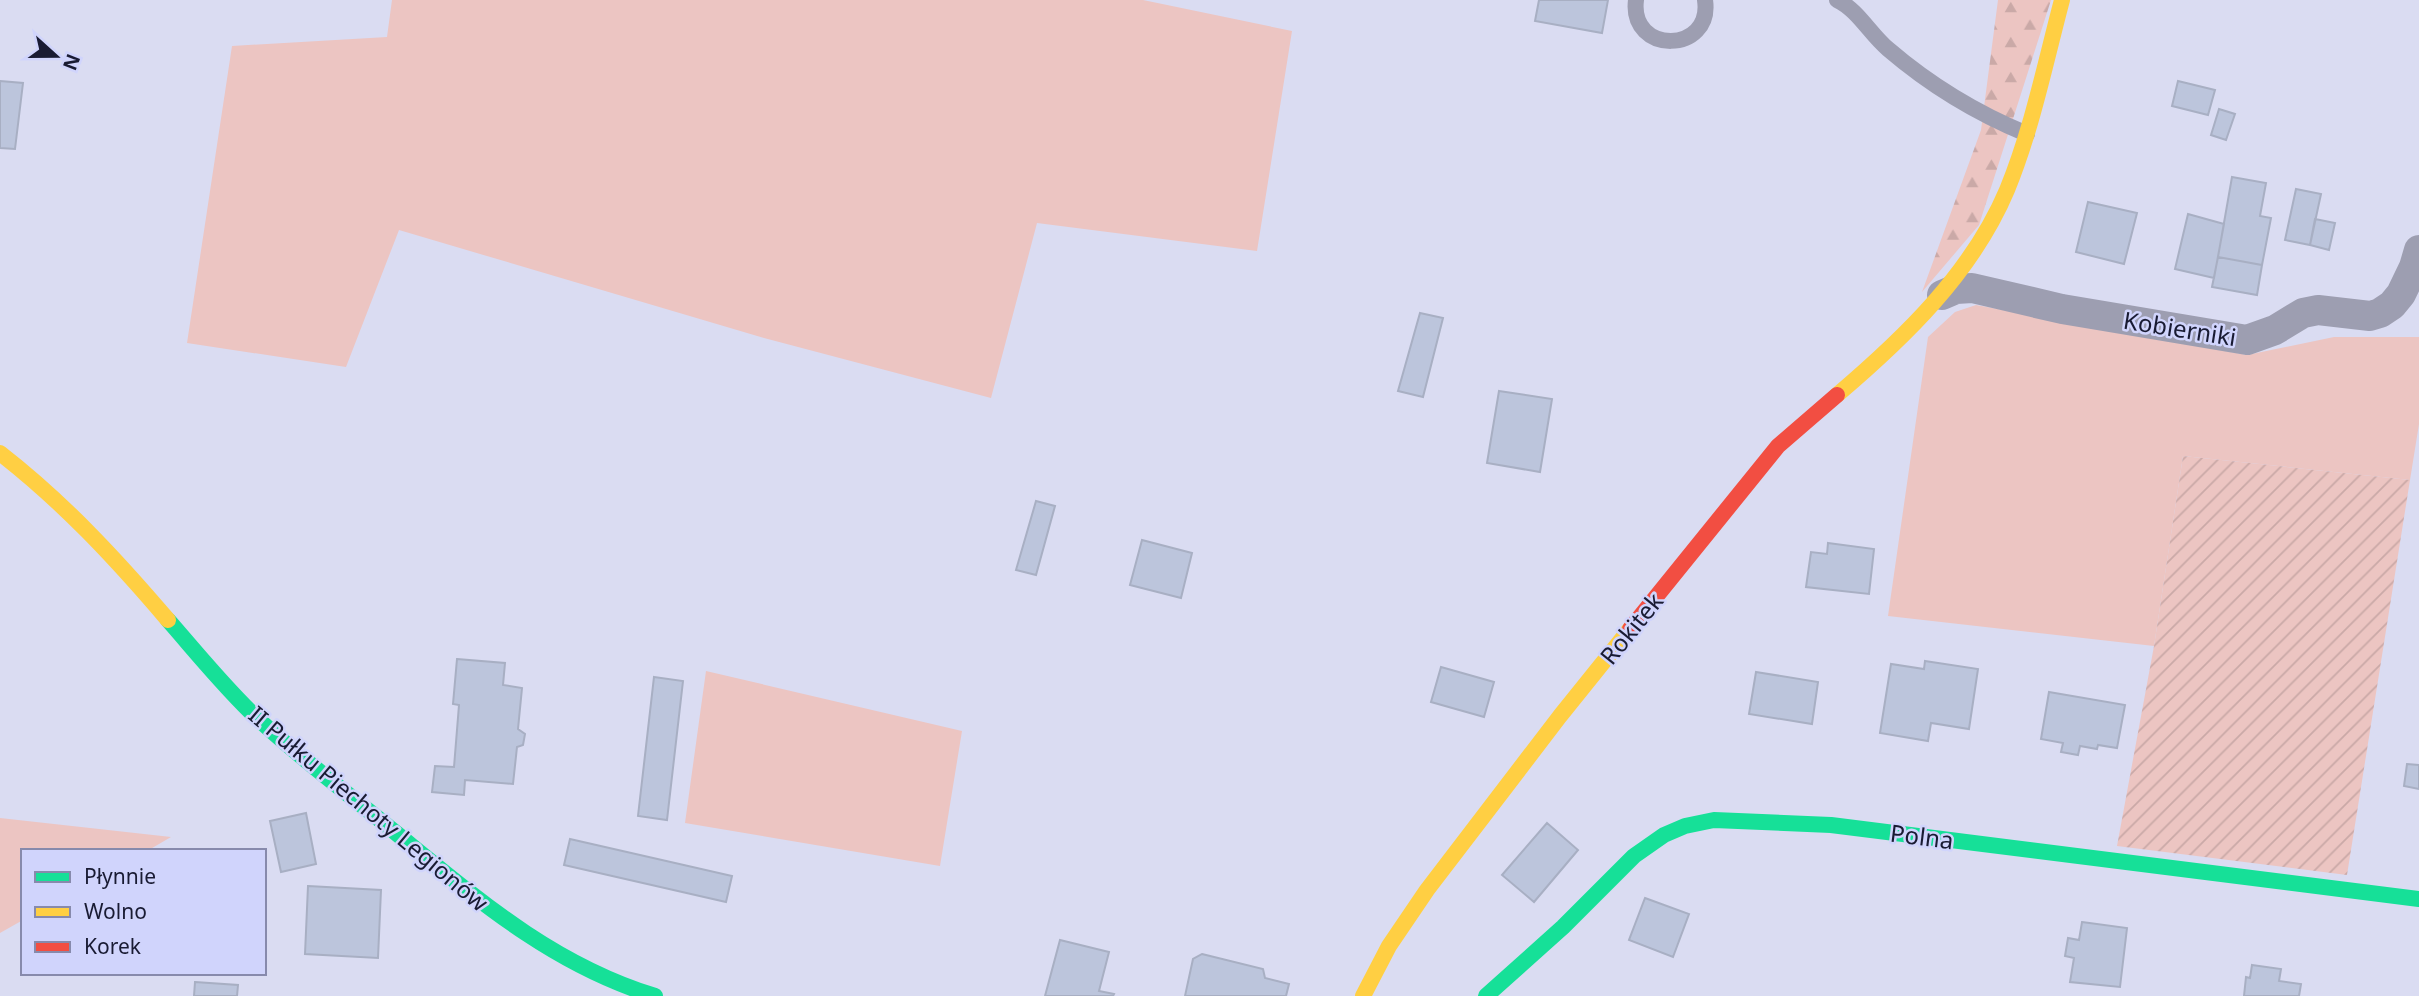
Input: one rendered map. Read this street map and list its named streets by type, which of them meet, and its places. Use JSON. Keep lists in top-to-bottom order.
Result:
{
  "streets": {
    "street": [
      "Kobierniki",
      "Rokitek",
      "II Pułku Piechoty Legionów",
      "Polna"
    ]
  },
  "crossings": [
    ["Kobierniki", "Rokitek"]
  ],
  "legend": ["Płynnie", "Wolno", "Korek"],
  "north": "right"
}
